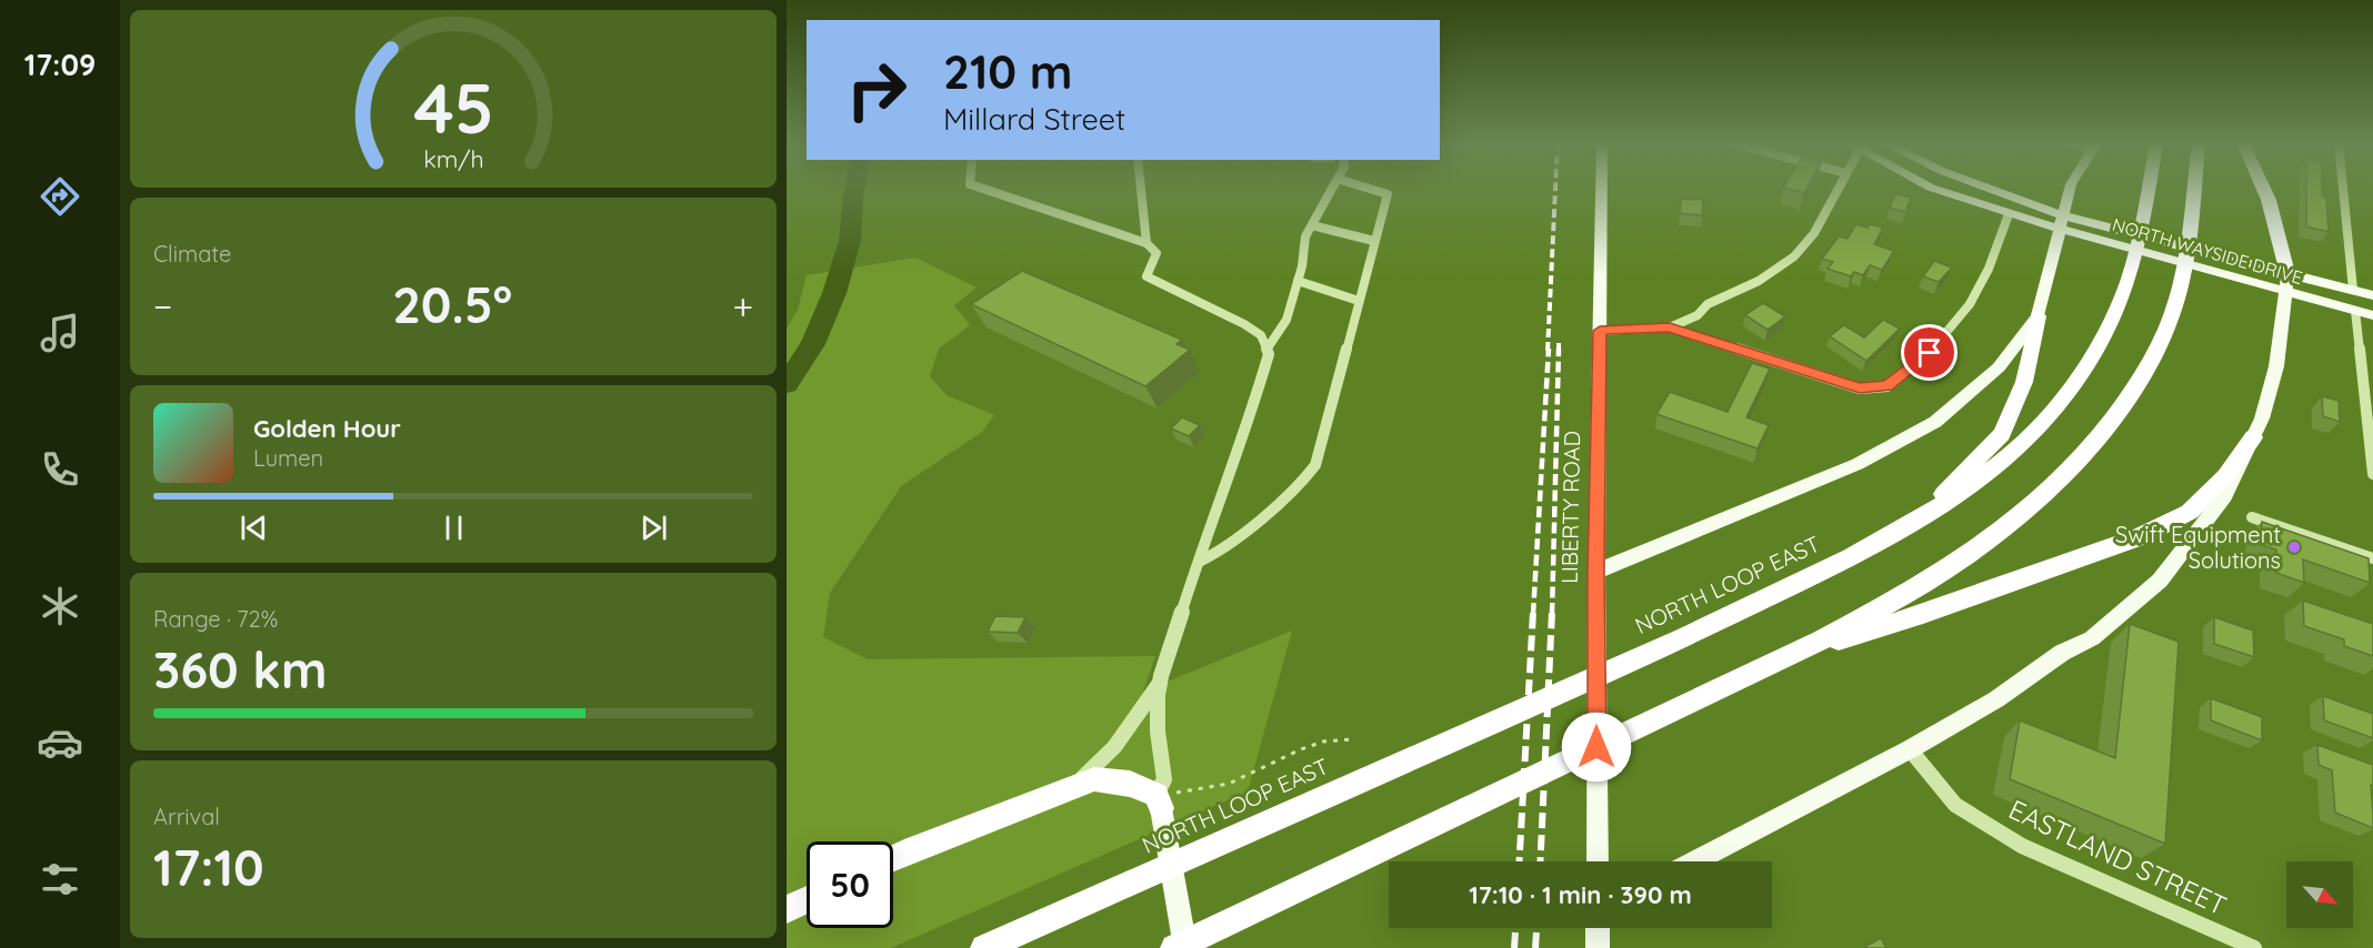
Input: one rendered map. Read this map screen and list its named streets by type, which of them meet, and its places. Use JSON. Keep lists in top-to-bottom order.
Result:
{
  "streets": {
    "highway": ["NORTH LOOP EAST"],
    "main road": ["NORTH WAYSIDE DRIVE", "LIBERTY ROAD"],
    "street": ["EASTLAND STREET"]
  },
  "places": ["Swift Equipment Solutions"],
  "north": "bottom right",
  "page": {
    "tabs": "17:09",
    "turn": ["210 m", "Millard Street"],
    "tile": [
      "Climate",
      ["Range · 72%", "360 km"],
      ["Arrival", "17:10"]
    ],
    "heat": ["−", "20.5°", "+"],
    "song": ["Golden Hour", "Lumen"],
    "limit": "50",
    "trip": "17:10 · 1 min · 390 m",
    "gauge": ["45", "km/h"]
  }
}
